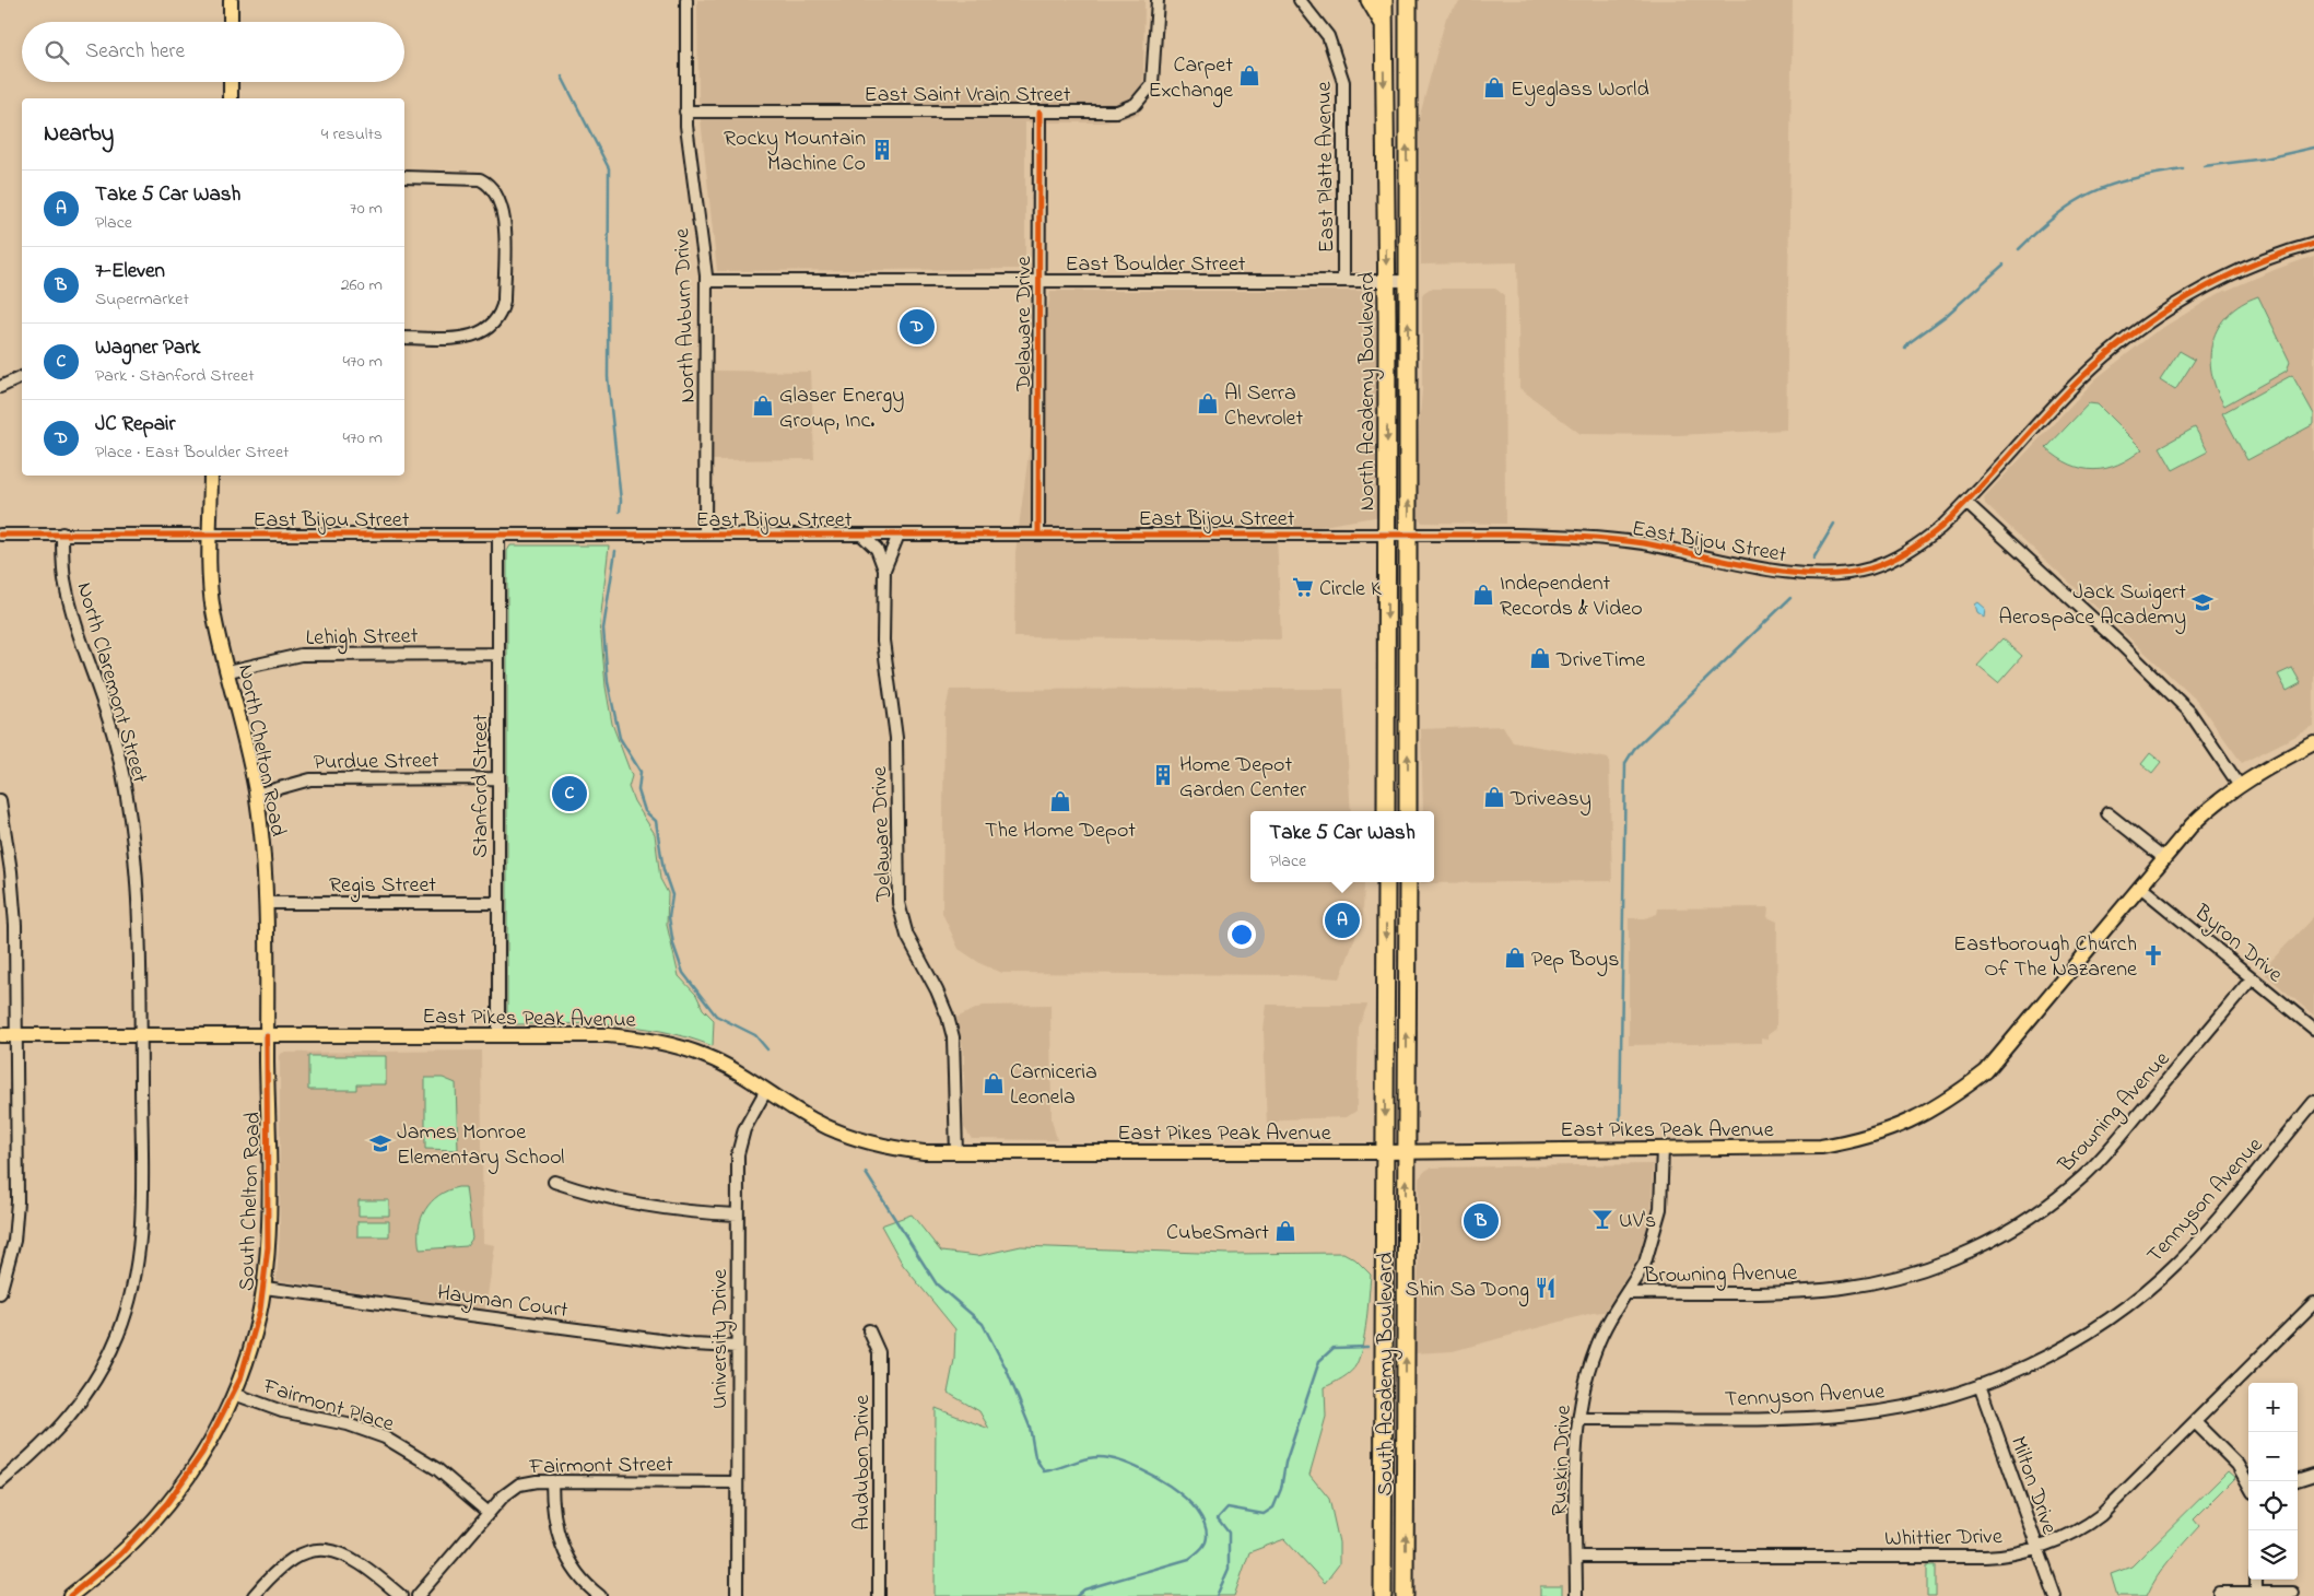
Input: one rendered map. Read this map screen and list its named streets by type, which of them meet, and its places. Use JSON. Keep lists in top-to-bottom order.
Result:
{
  "streets": {
    "highway": ["North Academy Boulevard", "South Academy Boulevard"],
    "main road": ["North Chelton Road", "East Pikes Peak Avenue", "South Chelton Road"],
    "street": [
      "East Saint Vrain Street",
      "East Platte Avenue",
      "East Boulder Street",
      "North Auburn Drive",
      "Delaware Drive",
      "East Bijou Street",
      "Lehigh Street",
      "North Claremont Street",
      "Purdue Street",
      "Stanford Street",
      "Regis Street",
      "Byron Drive",
      "Browning Avenue",
      "Tennyson Avenue",
      "Hayman Court",
      "University Drive",
      "Fairmont Place",
      "Ruskin Drive",
      "Audubon Drive",
      "Fairmont Street",
      "Milton Drive",
      "Whittier Drive"
    ]
  },
  "crossings": [
    ["East Saint Vrain Street", "North Auburn Drive"],
    ["East Saint Vrain Street", "Delaware Drive"],
    ["East Platte Avenue", "East Boulder Street"],
    ["East Boulder Street", "North Auburn Drive"],
    ["East Boulder Street", "Delaware Drive"],
    ["East Boulder Street", "North Academy Boulevard"],
    ["North Auburn Drive", "East Bijou Street"],
    ["Delaware Drive", "East Bijou Street"],
    ["Delaware Drive", "East Pikes Peak Avenue"],
    ["North Academy Boulevard", "East Bijou Street"],
    ["East Bijou Street", "North Claremont Street"],
    ["East Bijou Street", "North Chelton Road"],
    ["East Bijou Street", "Stanford Street"],
    ["Lehigh Street", "North Chelton Road"],
    ["Lehigh Street", "Stanford Street"],
    ["North Claremont Street", "East Pikes Peak Avenue"],
    ["North Chelton Road", "Purdue Street"],
    ["North Chelton Road", "Regis Street"],
    ["North Chelton Road", "East Pikes Peak Avenue"],
    ["North Chelton Road", "South Chelton Road"],
    ["Purdue Street", "Stanford Street"],
    ["Stanford Street", "Regis Street"],
    ["Stanford Street", "East Pikes Peak Avenue"],
    ["Byron Drive", "East Pikes Peak Avenue"],
    ["Byron Drive", "Browning Avenue"],
    ["East Pikes Peak Avenue", "South Chelton Road"],
    ["East Pikes Peak Avenue", "University Drive"],
    ["East Pikes Peak Avenue", "South Academy Boulevard"],
    ["East Pikes Peak Avenue", "Ruskin Drive"],
    ["Browning Avenue", "Ruskin Drive"],
    ["Tennyson Avenue", "Ruskin Drive"],
    ["Tennyson Avenue", "Milton Drive"],
    ["South Chelton Road", "Hayman Court"],
    ["South Chelton Road", "Fairmont Place"],
    ["Hayman Court", "University Drive"],
    ["University Drive", "Fairmont Street"],
    ["Fairmont Place", "Fairmont Street"],
    ["Ruskin Drive", "Whittier Drive"],
    ["Milton Drive", "Whittier Drive"]
  ],
  "places": {
    "shop": [
      "Carpet Exchange",
      "Eyeglass World",
      "Al Serra Chevrolet",
      "Glaser Energy Group, Inc.",
      "Independent Records & Video",
      "DriveTime",
      "Driveasy",
      "The Home Depot",
      "Pep Boys",
      "Carniceria Leonela",
      "CubeSmart"
    ],
    "building": ["Rocky Mountain Machine Co", "Home Depot Garden Center"],
    "supermarket": ["Circle K"],
    "school or university": ["Jack Swigert Aerospace Academy", "James Monroe Elementary School"],
    "church": ["Eastborough Church Of The Nazarene"],
    "bar": ["UV's"],
    "restaurant": ["Shin Sa Dong"]
  },
  "page": {
    "search": "Search here",
    "heading": ["Nearby", "4 results"],
    "list": [
      {
        "mark": "A",
        "name": "Take 5 Car Wash",
        "note": "Place",
        "value": "70 m"
      },
      {
        "mark": "B",
        "name": "7-Eleven",
        "note": "Supermarket",
        "value": "260 m"
      },
      {
        "mark": "C",
        "name": "Wagner Park",
        "note": "Park · Stanford Street",
        "value": "470 m"
      },
      {
        "mark": "D",
        "name": "JC Repair",
        "note": "Place · East Boulder Street",
        "value": "470 m"
      }
    ],
    "pins": [
      "D",
      "C",
      "A",
      "B"
    ],
    "popup": ["Take 5 Car Wash", "Place"],
    "map_buttons": ["+", "−"]
  }
}
